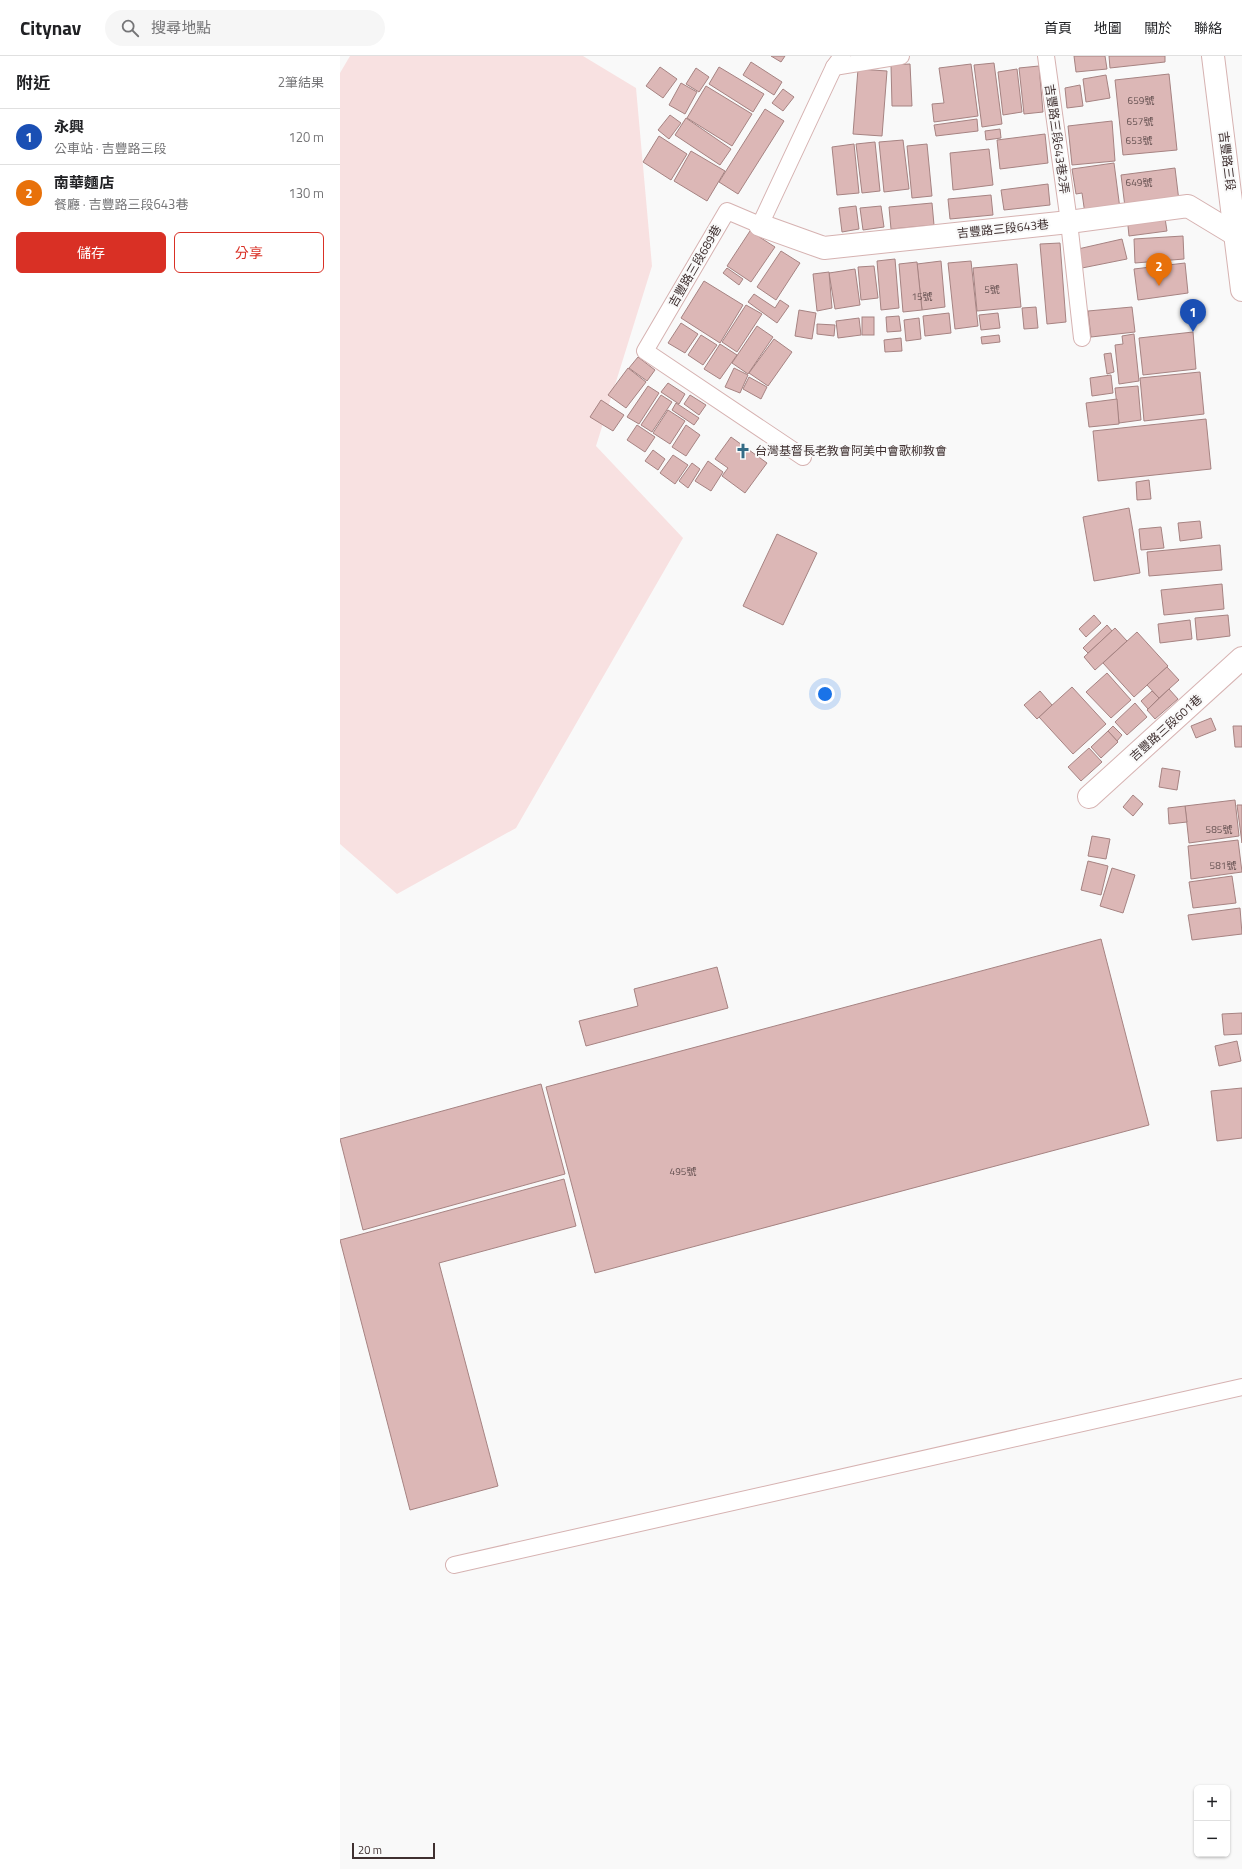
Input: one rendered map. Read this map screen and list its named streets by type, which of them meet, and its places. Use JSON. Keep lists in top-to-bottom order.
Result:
{
  "streets": {
    "street": ["吉豐路三段", "吉豐路三段643巷", "吉豐路三段601巷"],
    "lane": ["吉豐路三段643巷2弄", "吉豐路三段689巷"]
  },
  "crossings": [
    ["吉豐路三段643巷2弄", "吉豐路三段643巷"],
    ["吉豐路三段", "吉豐路三段643巷"],
    ["吉豐路三段643巷", "吉豐路三段689巷"]
  ],
  "places": {
    "church": ["台灣基督長老教會阿美中會歌柳教會"]
  },
  "house_numbers": [
    "659號",
    "657號",
    "653號",
    "649號",
    "5號",
    "15號",
    "585號",
    "581號",
    "495號"
  ],
  "scale_bar": "20 m",
  "page": {
    "header": "Citynav",
    "search": "搜尋地點",
    "nav": [
      "首頁",
      "地圖",
      "關於",
      "聯絡"
    ],
    "heading": ["附近", "2筆結果"],
    "list": [
      {
        "mark": "1",
        "name": "永興",
        "note": "公車站 · 吉豐路三段",
        "value": "120 m"
      },
      {
        "mark": "2",
        "name": "南華麵店",
        "note": "餐廳 · 吉豐路三段643巷",
        "value": "130 m"
      }
    ],
    "buttons": ["儲存", "分享"],
    "pins": ["2", "1"],
    "map_buttons": ["+", "−"],
    "scale": "20 m"
  }
}
